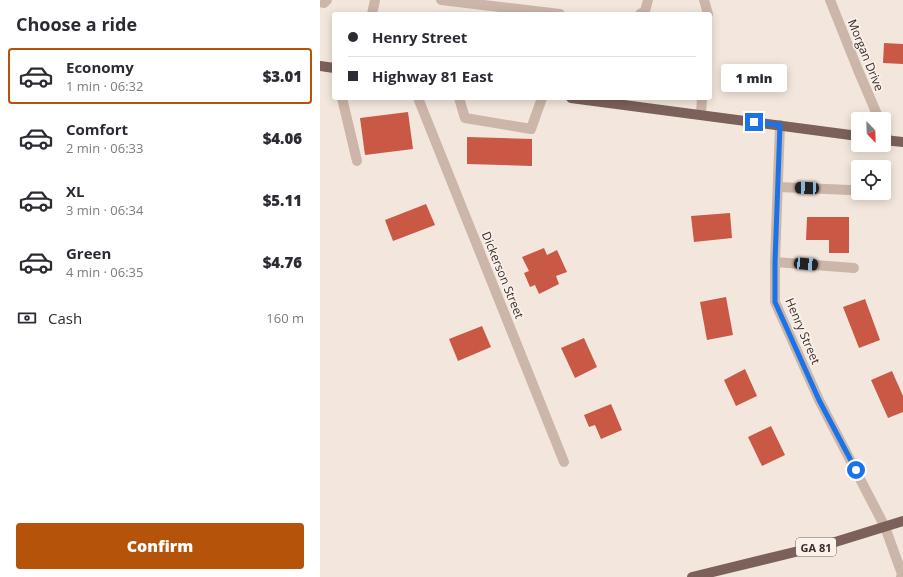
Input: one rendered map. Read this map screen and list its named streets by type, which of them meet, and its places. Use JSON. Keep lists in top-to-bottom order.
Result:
{
  "streets": {
    "main road": ["GA 81"],
    "street": ["Morgan Drive", "Dickerson Street", "Henry Street"]
  },
  "crossings": [
    ["Henry Street", "GA 81"]
  ],
  "north": "bottom right",
  "page": {
    "heading": "Choose a ride",
    "banner": ["Henry Street", "Highway 81 East"],
    "list": [
      {
        "name": "Economy",
        "note": "1 min · 06:32",
        "value": "$3.01"
      },
      {
        "name": "Comfort",
        "note": "2 min · 06:33",
        "value": "$4.06"
      },
      {
        "name": "XL",
        "note": "3 min · 06:34",
        "value": "$5.11"
      },
      {
        "name": "Green",
        "note": "4 min · 06:35",
        "value": "$4.76"
      }
    ],
    "bubble": "1 min",
    "pay": ["Cash", "160 m"],
    "buttons": "Confirm"
  }
}
